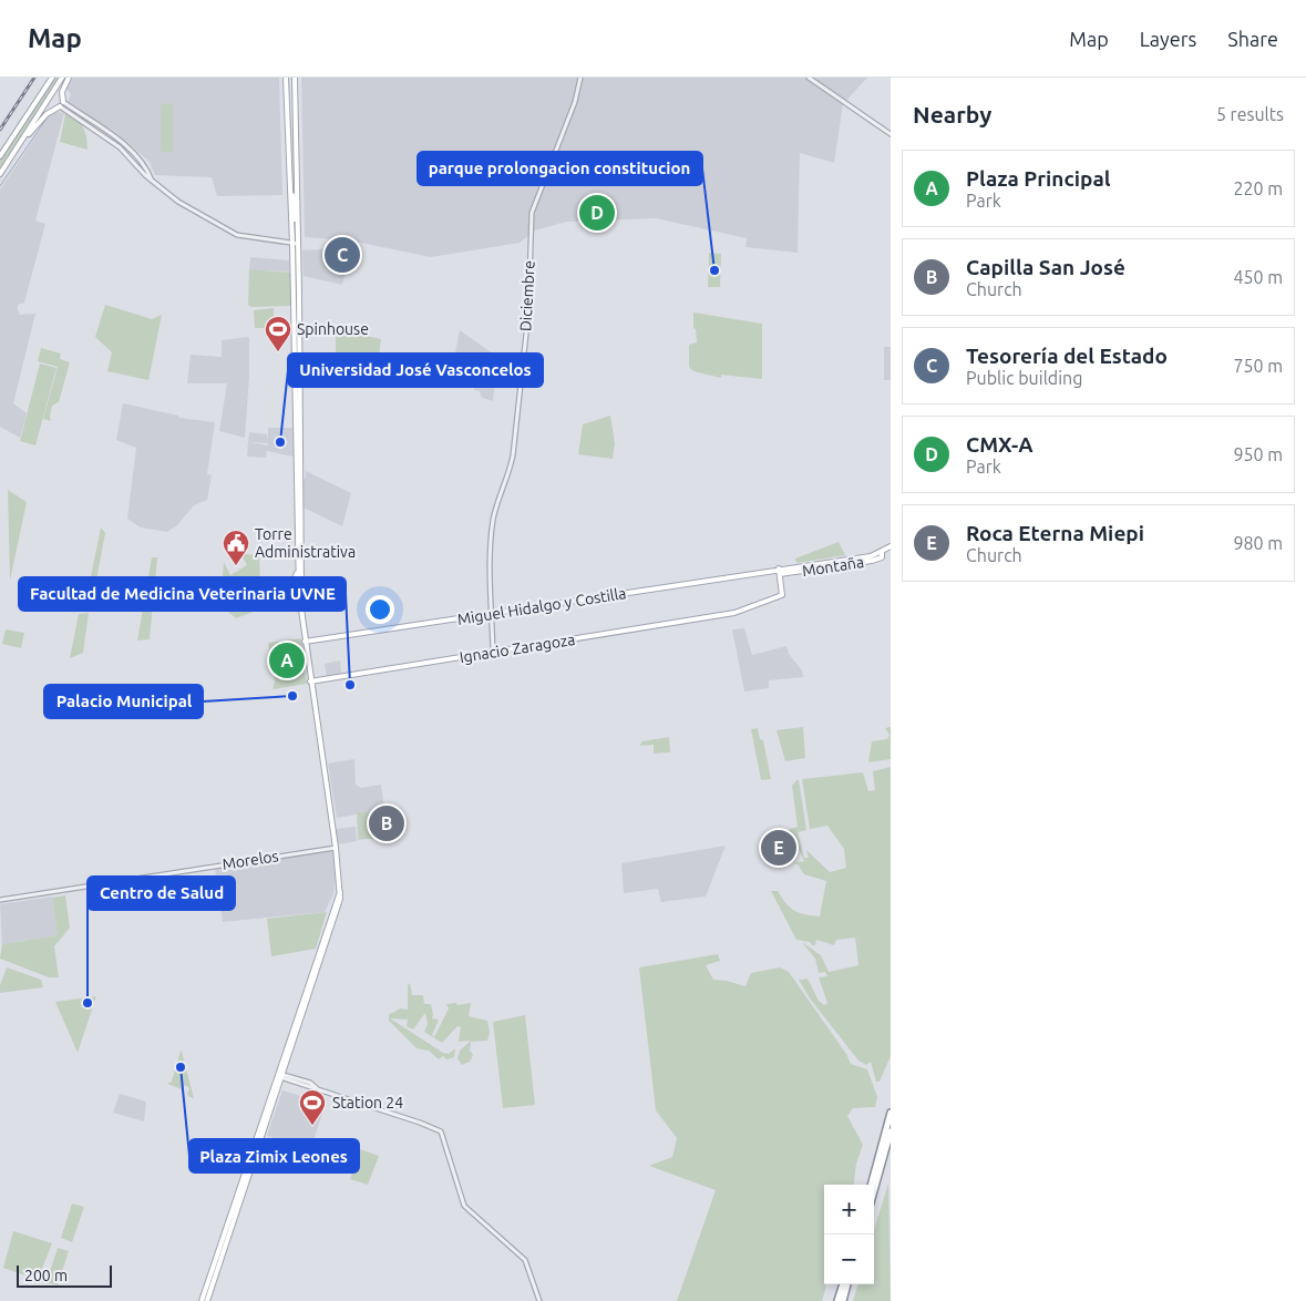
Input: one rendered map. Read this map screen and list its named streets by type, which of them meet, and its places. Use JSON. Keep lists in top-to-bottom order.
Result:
{
  "streets": {
    "main road": ["Montaña", "Miguel Hidalgo y Costilla", "Ignacio Zaragoza"],
    "street": ["Diciembre", "Morelos"]
  },
  "crossings": [
    ["Diciembre", "Miguel Hidalgo y Costilla"],
    ["Diciembre", "Ignacio Zaragoza"],
    ["Montaña", "Miguel Hidalgo y Costilla"],
    ["Montaña", "Ignacio Zaragoza"],
    ["Miguel Hidalgo y Costilla", "Ignacio Zaragoza"]
  ],
  "places": {
    "other": [
      "parque prolongacion constitucion",
      "Universidad José Vasconcelos",
      "Facultad de Medicina Veterinaria UVNE",
      "Palacio Municipal",
      "Centro de Salud",
      "Plaza Zimix Leones"
    ],
    "sports": ["Spinhouse", "Station 24"],
    "public building": ["Torre Administrativa"]
  },
  "scale_bar": "200 m",
  "page": {
    "header": "Map",
    "nav": ["Map", "Layers", "Share"],
    "heading": ["Nearby", "5 results"],
    "list": [
      {
        "mark": "A",
        "name": "Plaza Principal",
        "note": "Park",
        "value": "220 m"
      },
      {
        "mark": "B",
        "name": "Capilla San José",
        "note": "Church",
        "value": "450 m"
      },
      {
        "mark": "C",
        "name": "Tesorería del Estado",
        "note": "Public building",
        "value": "750 m"
      },
      {
        "mark": "D",
        "name": "CMX-A",
        "note": "Park",
        "value": "950 m"
      },
      {
        "mark": "E",
        "name": "Roca Eterna Miepi",
        "note": "Church",
        "value": "980 m"
      }
    ],
    "pins": [
      "D",
      "C",
      "A",
      "B",
      "E"
    ],
    "map_buttons": ["+", "−"],
    "scale": "200 m"
  }
}
